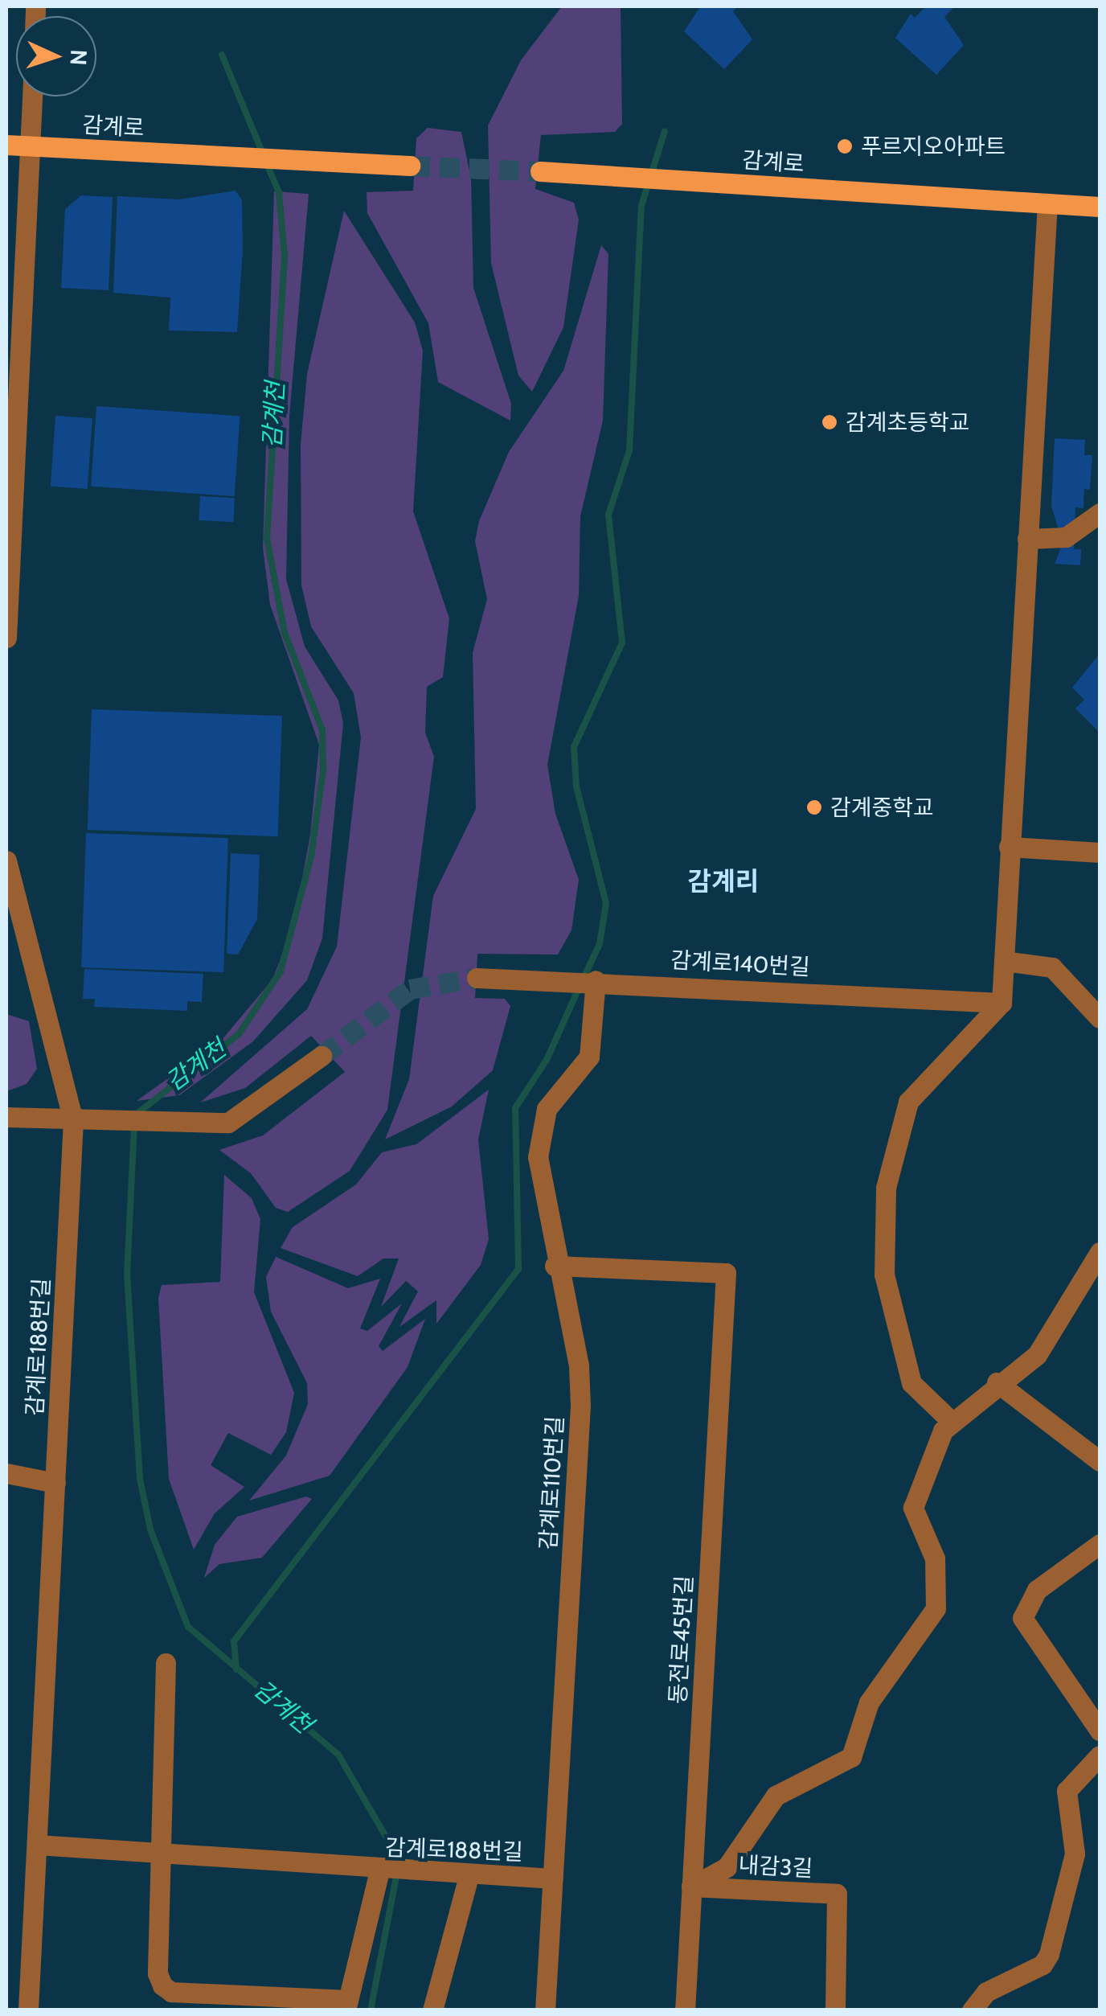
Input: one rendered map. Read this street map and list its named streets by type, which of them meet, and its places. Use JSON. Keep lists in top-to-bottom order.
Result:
{
  "streets": {
    "main road": ["감계로"],
    "street": [
      "감계로140번길",
      "감계로188번길",
      "감계로110번길",
      "동전로45번길",
      "내감3길"
    ]
  },
  "crossings": [
    ["감계로140번길", "감계로110번길"],
    ["감계로188번길", "감계로110번길"],
    ["감계로110번길", "동전로45번길"],
    ["동전로45번길", "내감3길"]
  ],
  "districts": ["감계리"],
  "water": ["감계천"],
  "places": ["푸르지오아파트", "감계초등학교", "감계중학교"],
  "north": "right"
}
